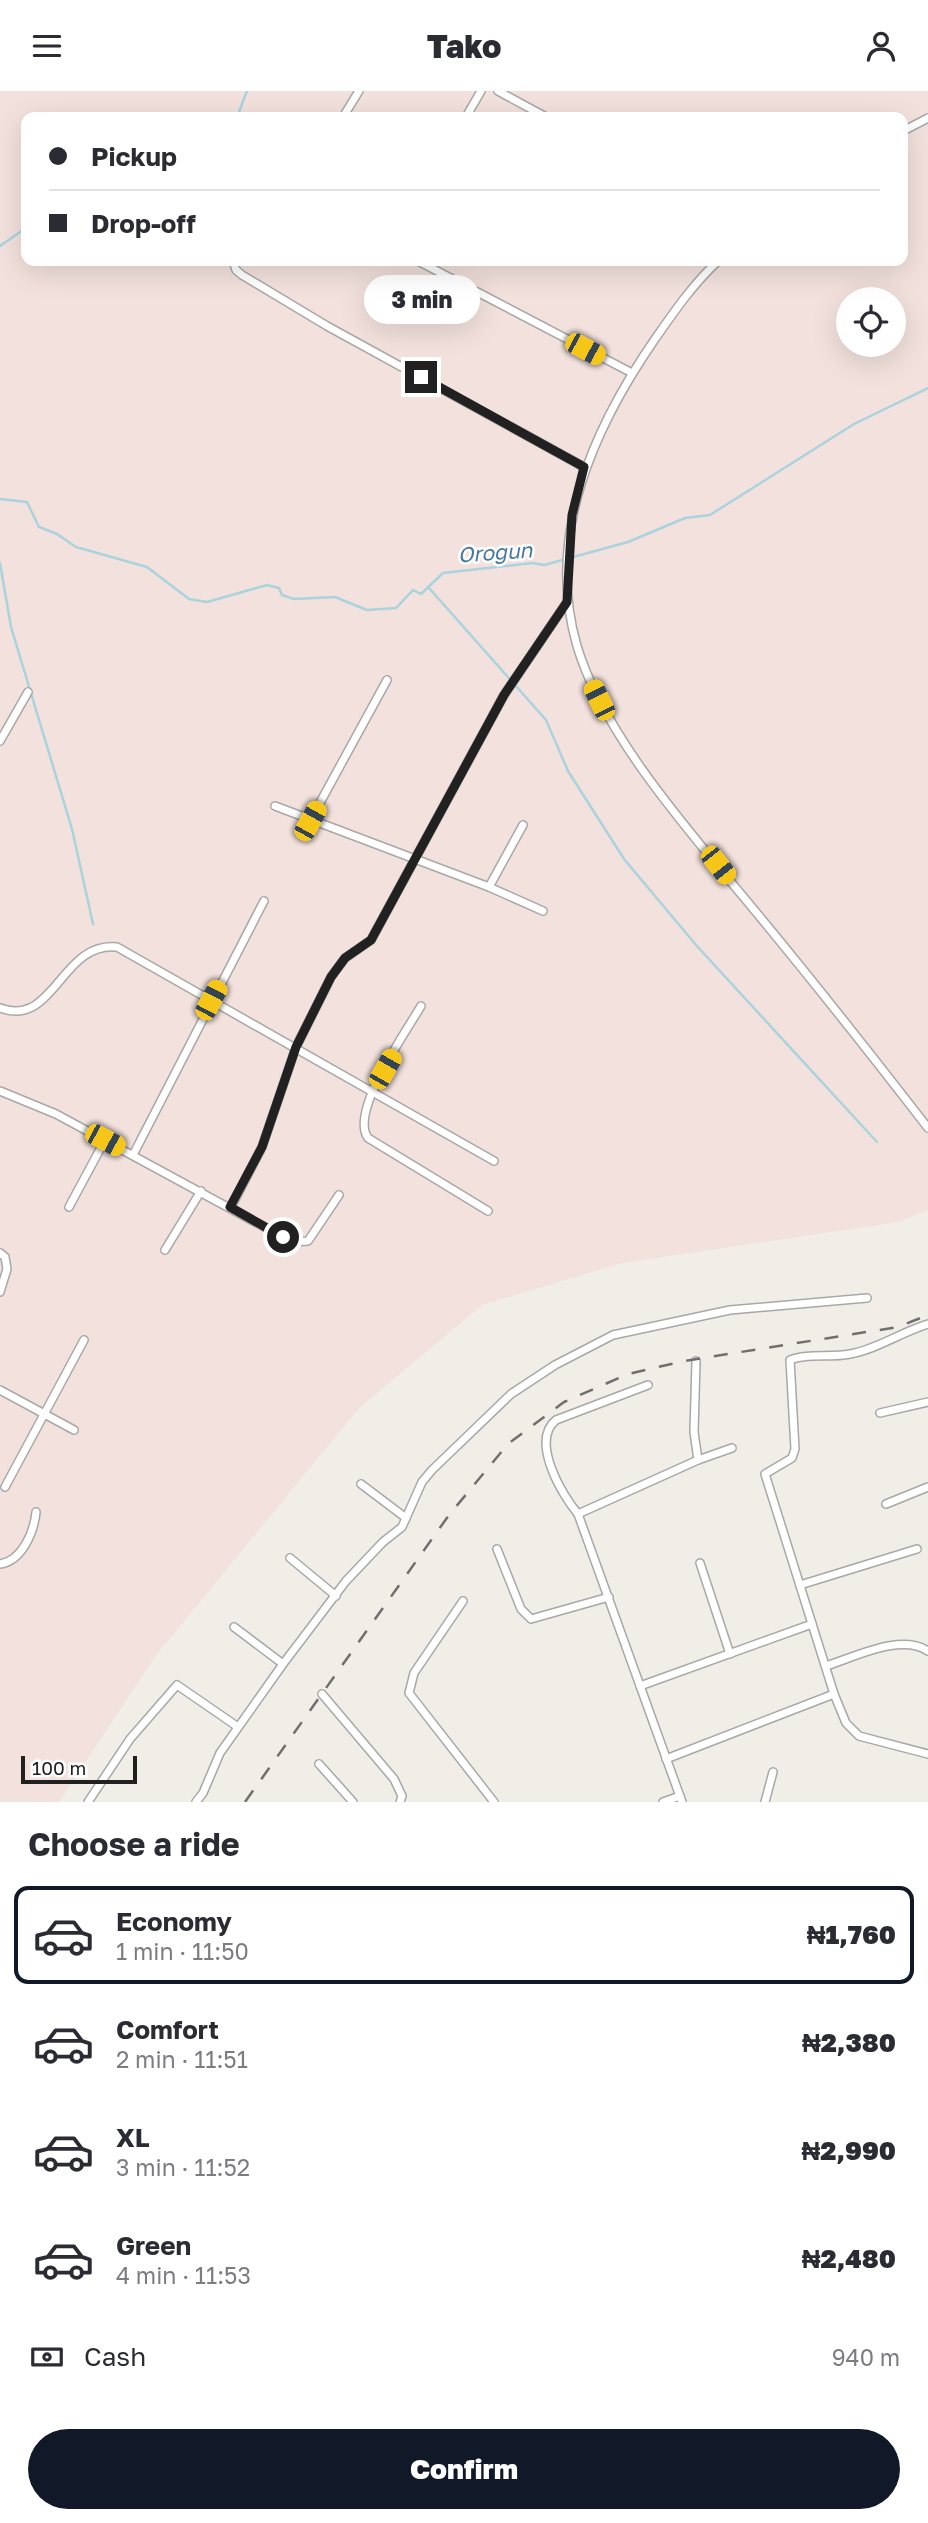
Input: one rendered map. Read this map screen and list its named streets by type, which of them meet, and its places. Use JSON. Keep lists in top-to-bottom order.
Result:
{
  "water": ["Orogun"],
  "scale_bar": "100 m",
  "page": {
    "header": "Tako",
    "banner": ["Pickup", "Drop-off"],
    "bubble": "3 min",
    "scale": "100 m",
    "heading": "Choose a ride",
    "list": [
      {
        "name": "Economy",
        "note": "1 min · 11:50",
        "value": "₦1,760"
      },
      {
        "name": "Comfort",
        "note": "2 min · 11:51",
        "value": "₦2,380"
      },
      {
        "name": "XL",
        "note": "3 min · 11:52",
        "value": "₦2,990"
      },
      {
        "name": "Green",
        "note": "4 min · 11:53",
        "value": "₦2,480"
      }
    ],
    "pay": ["Cash", "940 m"],
    "buttons": "Confirm"
  }
}
